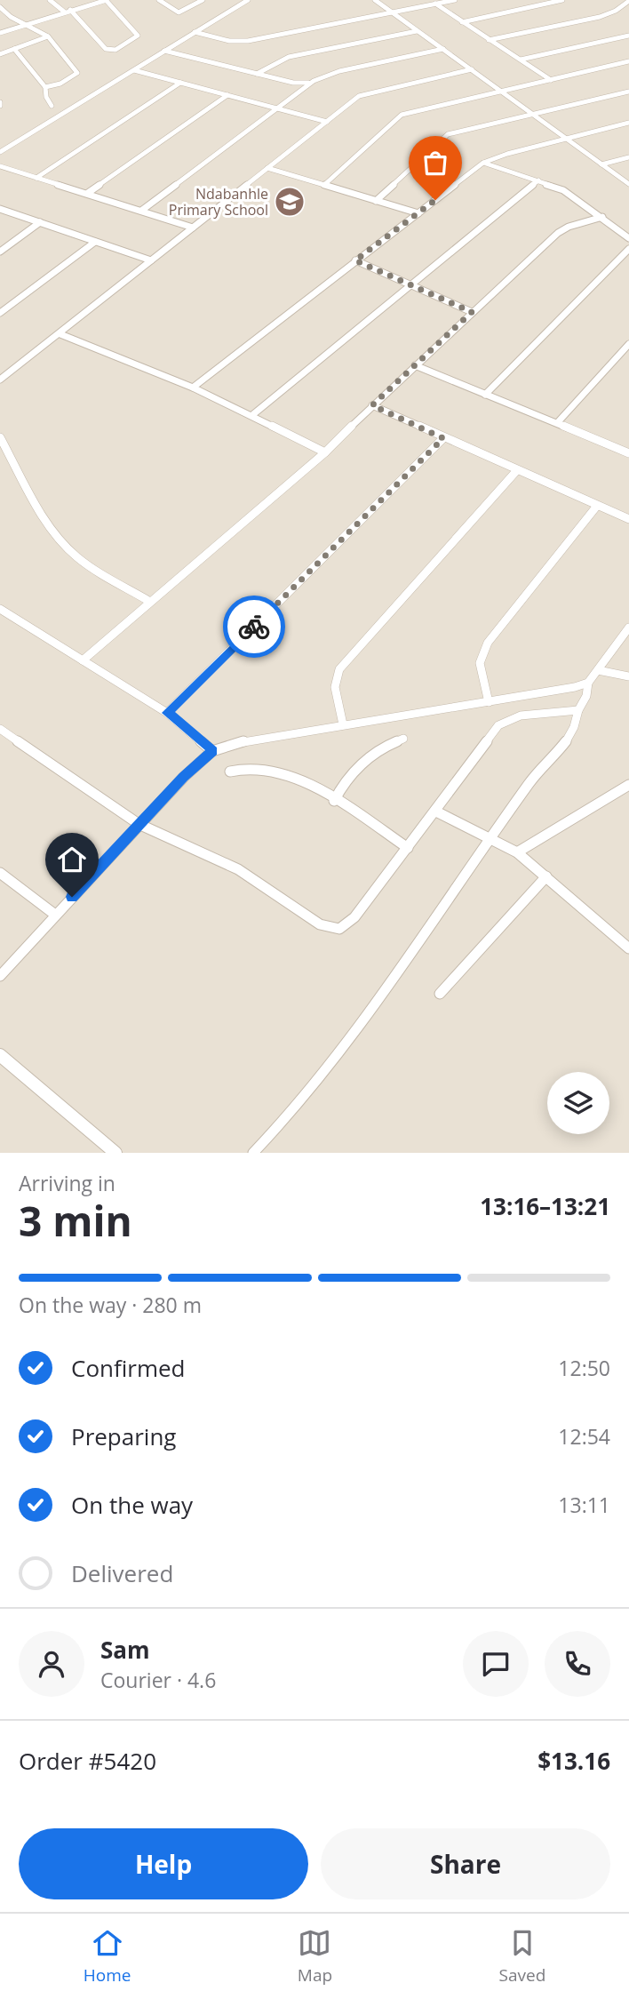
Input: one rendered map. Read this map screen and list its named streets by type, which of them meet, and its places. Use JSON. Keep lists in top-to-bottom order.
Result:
{
  "places": {
    "school or university": ["Ndabanhle Primary School"]
  },
  "page": {
    "heading": ["3 min", "Arriving in", "13:16–13:21"],
    "panel": [
      "Sam",
      "Courier · 4.6",
      "Order #5420",
      "$13.16"
    ],
    "bar": "On the way · 280 m",
    "list": [
      ["Confirmed", "12:50"],
      ["Preparing", "12:54"],
      ["On the way", "13:11"],
      "Delivered"
    ],
    "buttons": ["Help", "Share"],
    "tabs": ["Home", "Map", "Saved"]
  }
}
